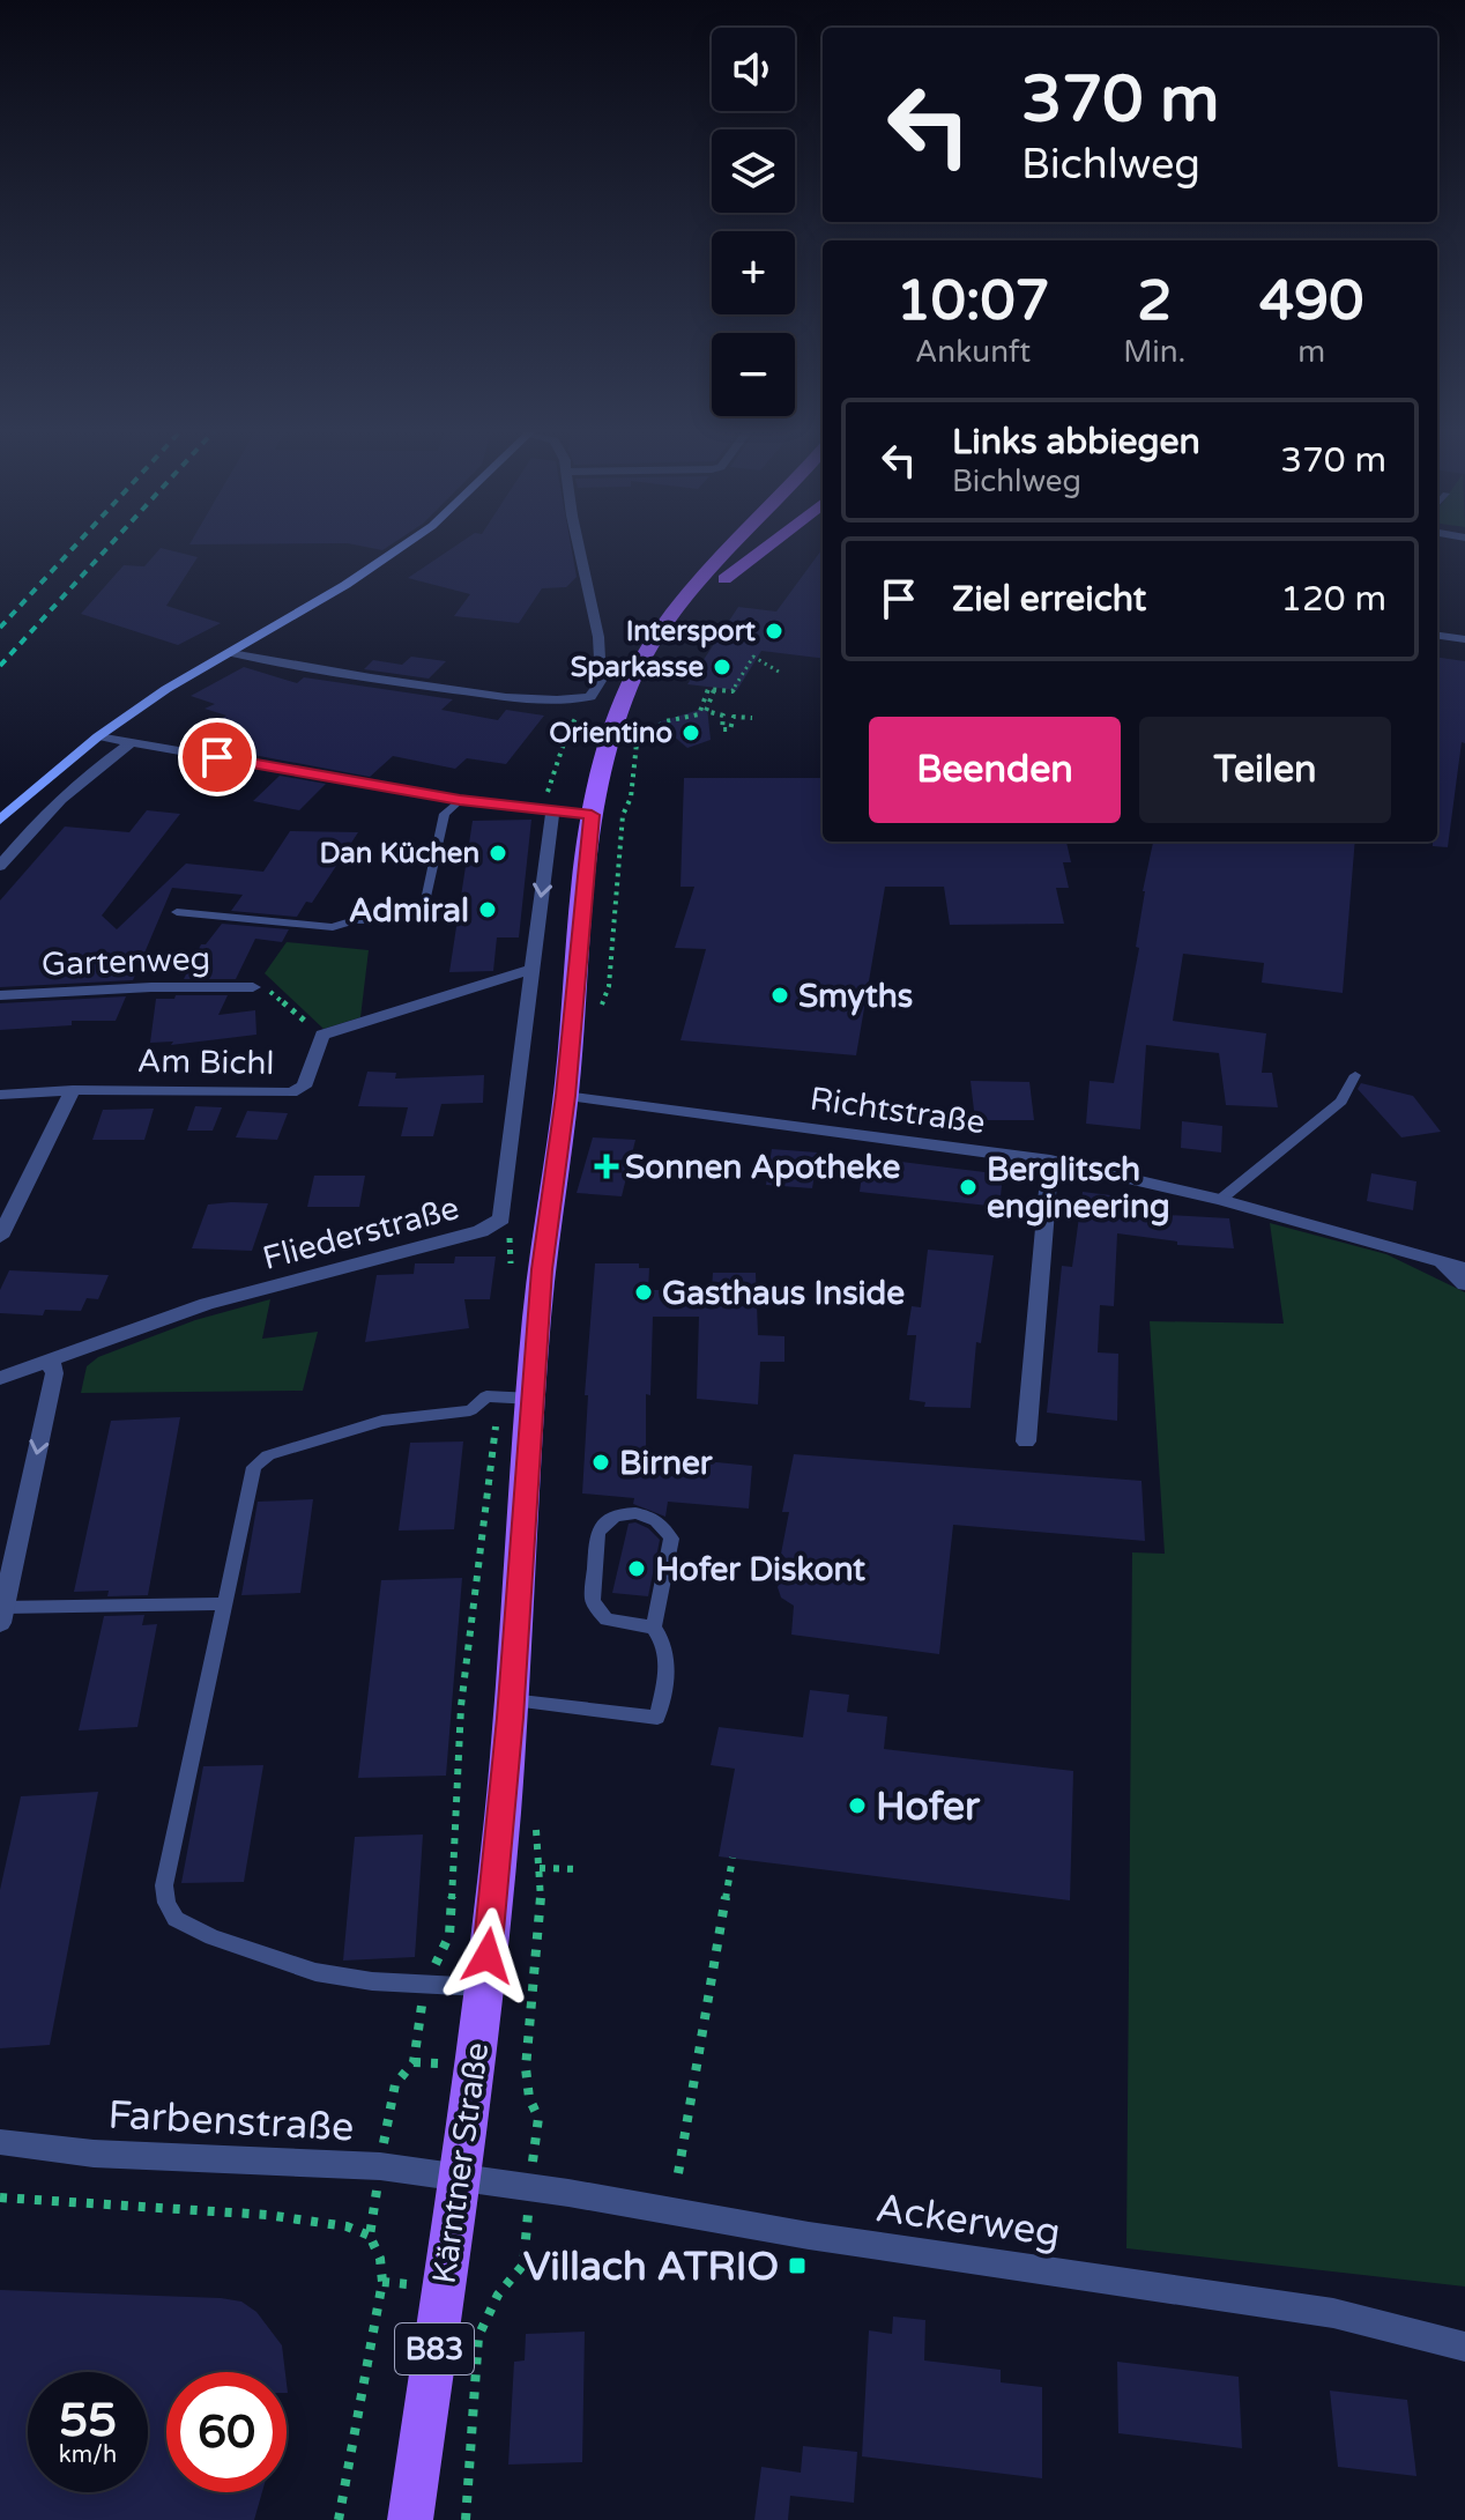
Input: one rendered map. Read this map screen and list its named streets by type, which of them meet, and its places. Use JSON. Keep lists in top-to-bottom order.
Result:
{
  "streets": {
    "main road": ["Kärntner Straße", "B83"],
    "street": [
      "Gartenweg",
      "Am Bichl",
      "Richtstraße",
      "Fliederstraße",
      "Farbenstraße",
      "Ackerweg"
    ]
  },
  "crossings": [
    ["Richtstraße", "Kärntner Straße"],
    ["Farbenstraße", "Kärntner Straße"],
    ["Farbenstraße", "Ackerweg"],
    ["Kärntner Straße", "Ackerweg"]
  ],
  "places": {
    "other": [
      "Intersport",
      "Sparkasse",
      "Orientino",
      "Dan Küchen",
      "Admiral",
      "Smyths",
      "Berglitsch engineering",
      "Gasthaus Inside",
      "Birner",
      "Hofer Diskont",
      "Hofer"
    ],
    "health": ["Sonnen Apotheke"],
    "transit": ["Villach ATRIO"]
  },
  "page": {
    "map_buttons": ["+", "−"],
    "turn": ["370 m", "Bichlweg"],
    "eta": [
      "10:07",
      "Ankunft",
      "2",
      "Min.",
      "490",
      "m"
    ],
    "list": [
      {
        "name": "Links abbiegen",
        "note": "Bichlweg",
        "value": "370 m"
      },
      {
        "name": "Ziel erreicht",
        "value": "120 m"
      }
    ],
    "buttons": ["Beenden", "Teilen"],
    "speed": "55 km/h",
    "limit": "60"
  }
}
